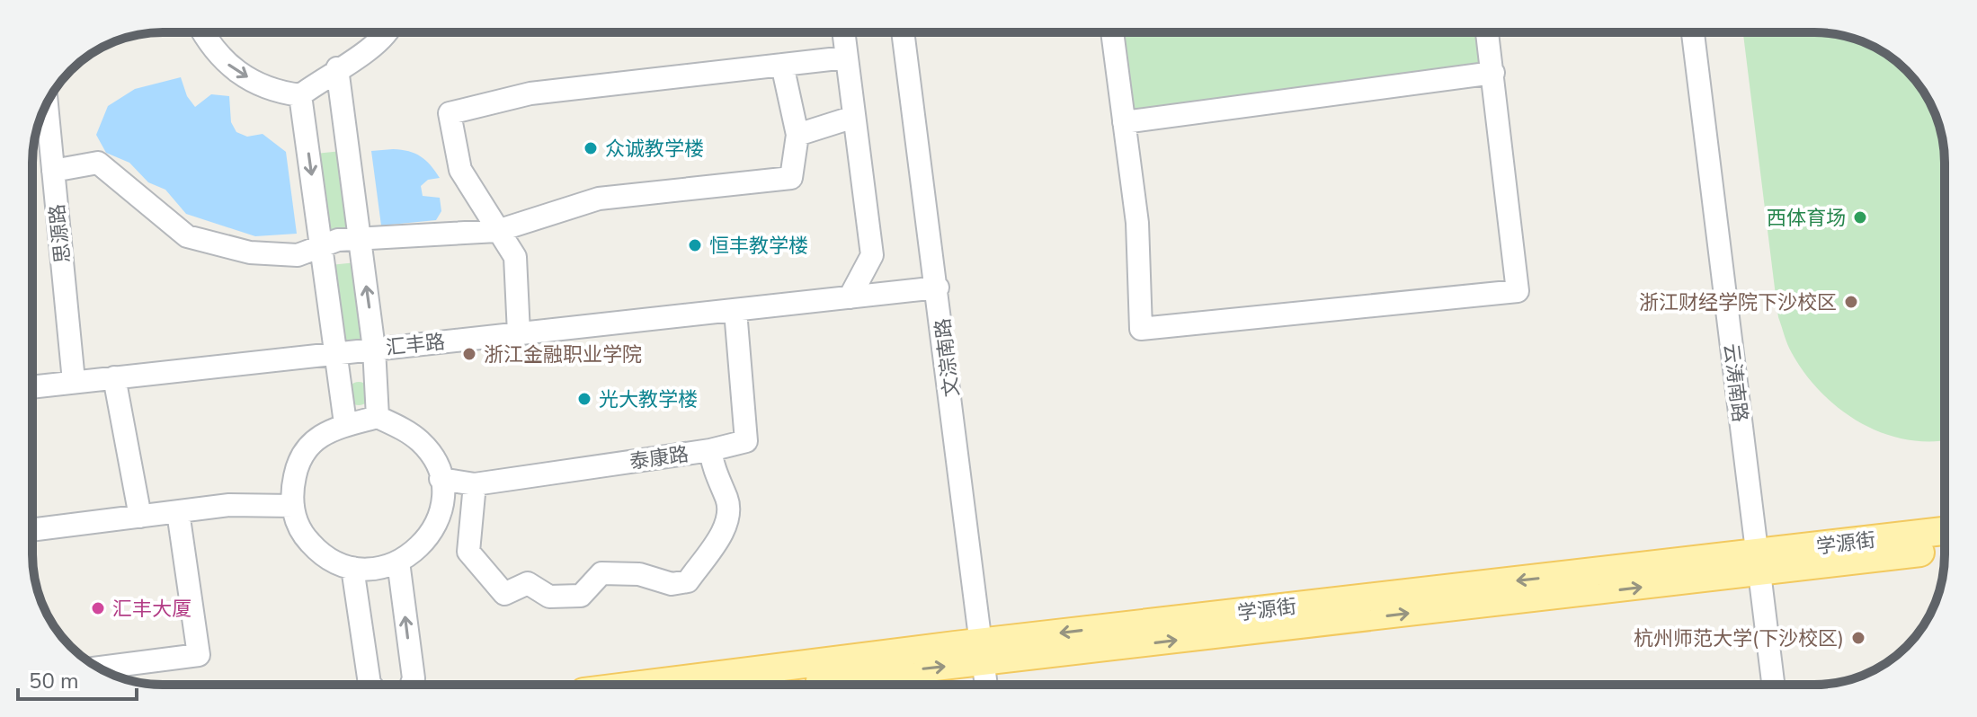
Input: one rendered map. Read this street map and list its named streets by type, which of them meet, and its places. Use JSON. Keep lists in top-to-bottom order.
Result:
{
  "streets": {
    "main road": ["学源街"],
    "street": [
      "思源路",
      "汇丰路",
      "文淙南路",
      "云涛南路",
      "泰康路"
    ]
  },
  "crossings": [
    ["思源路", "汇丰路"],
    ["汇丰路", "文淙南路"],
    ["汇丰路", "泰康路"],
    ["文淙南路", "学源街"],
    ["云涛南路", "学源街"]
  ],
  "places": [
    "众诚教学楼",
    "西体育场",
    "恒丰教学楼",
    "浙江财经学院下沙校区",
    "浙江金融职业学院",
    "光大教学楼",
    "汇丰大厦",
    "杭州师范大学(下沙校区)"
  ],
  "scale_bar": "50 m"
}
